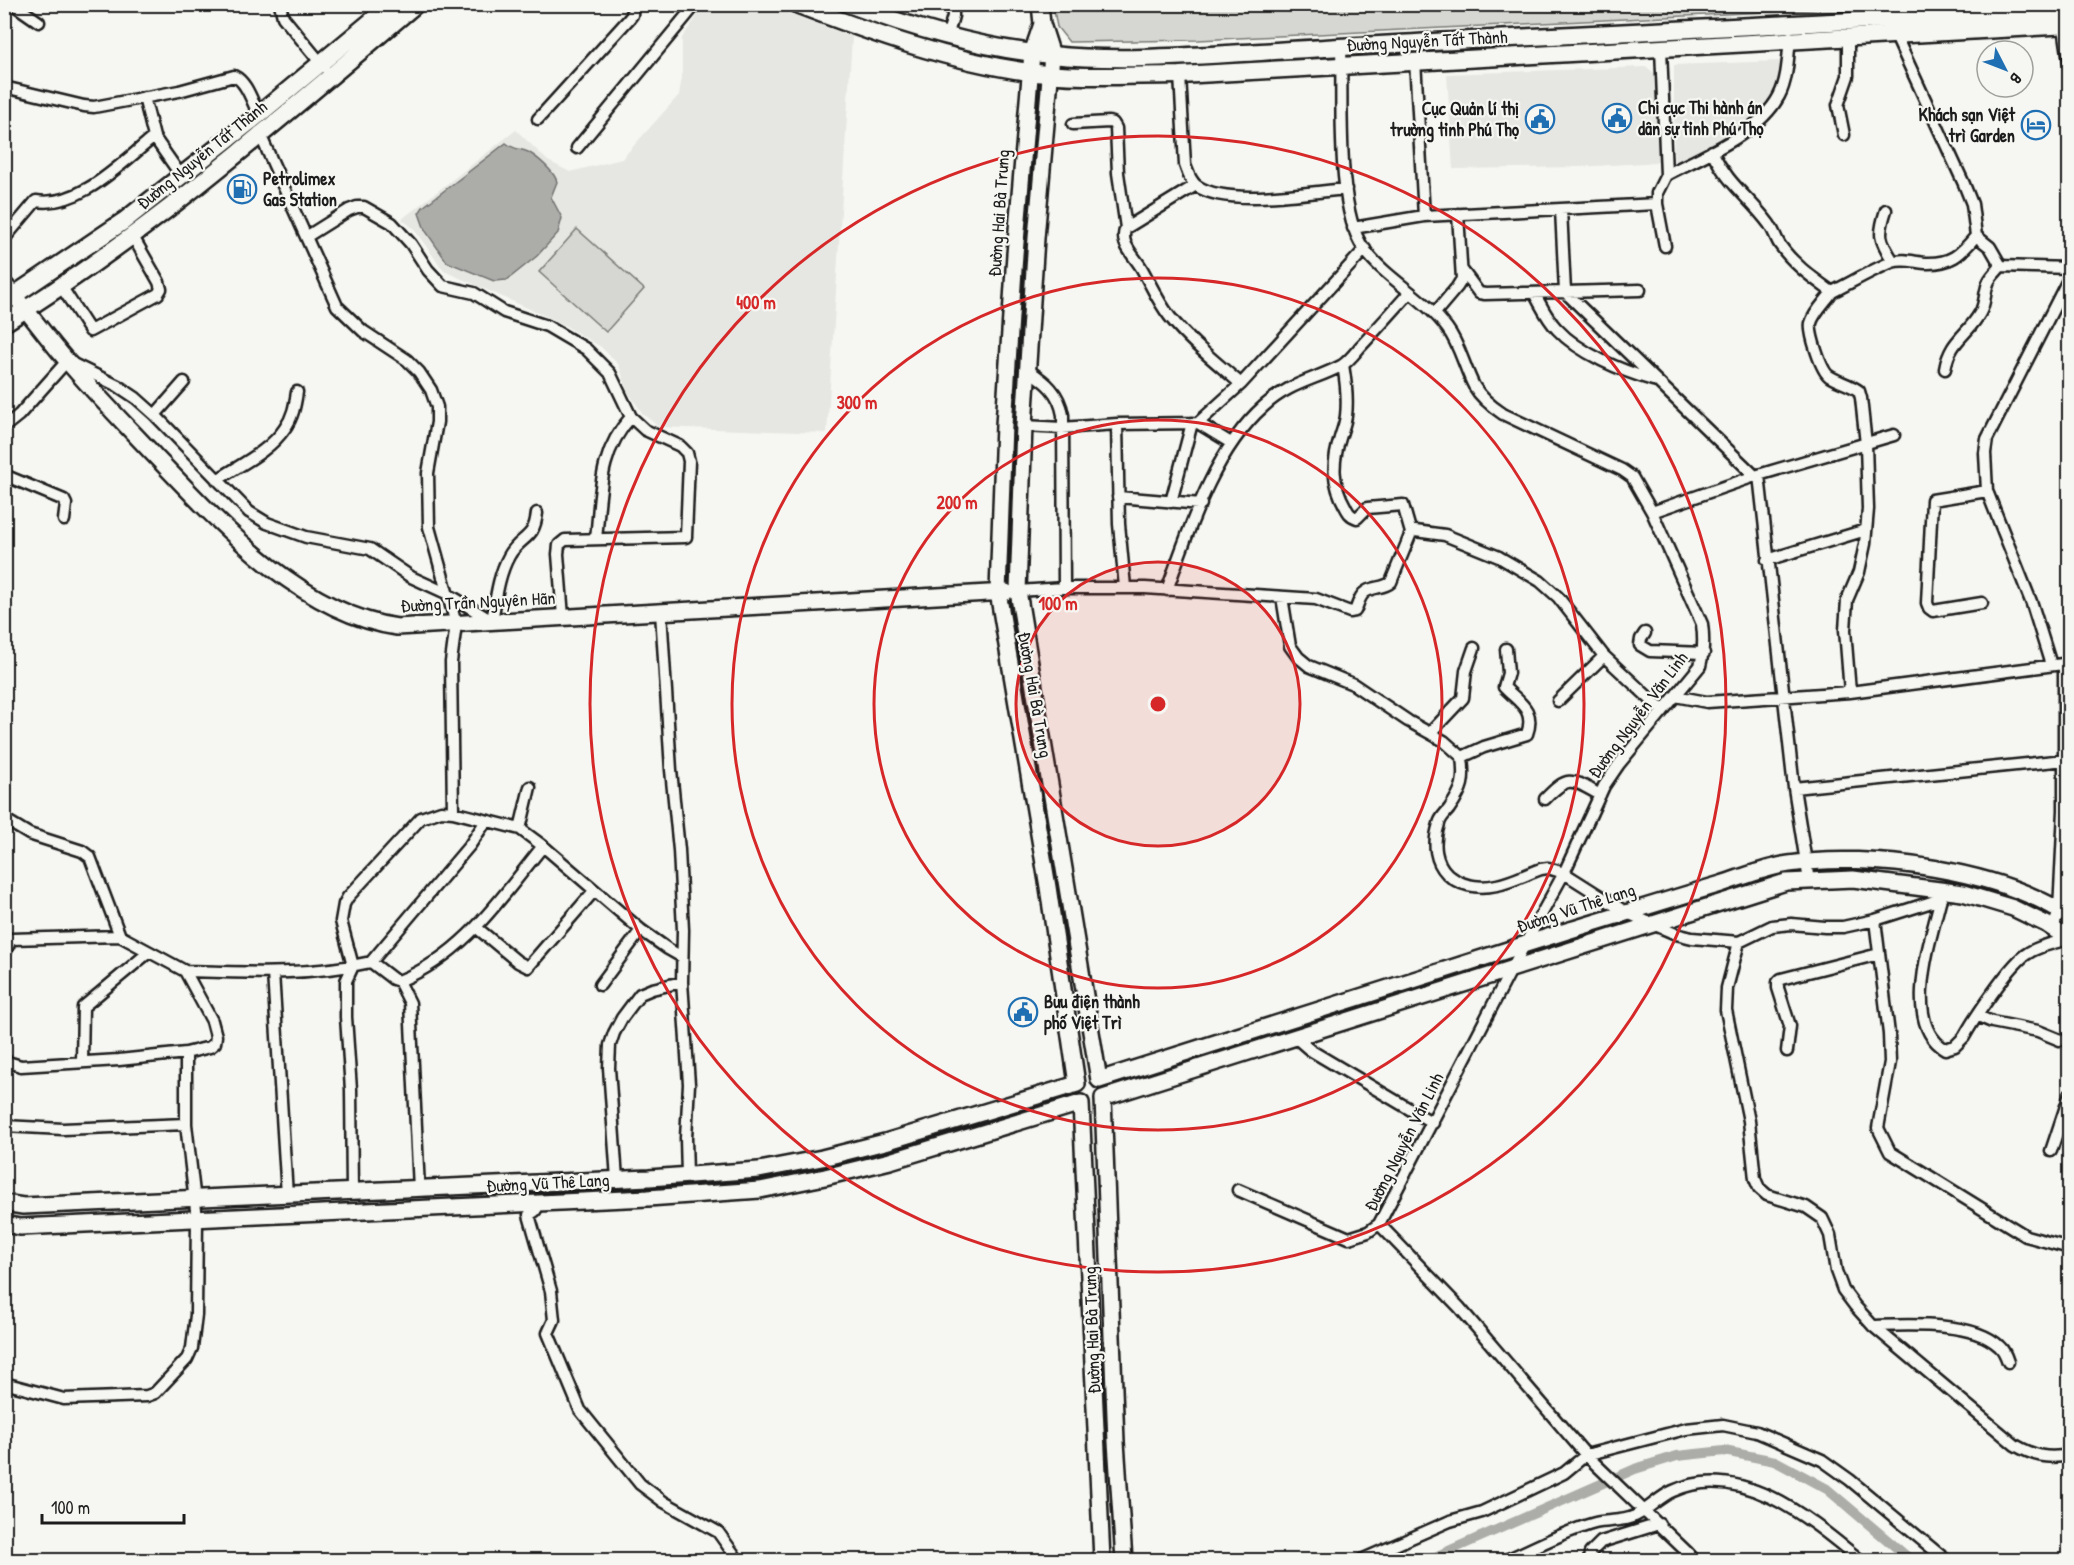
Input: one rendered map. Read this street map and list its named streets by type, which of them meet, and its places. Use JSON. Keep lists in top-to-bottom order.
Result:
{
  "streets": {
    "main road": ["Đường Nguyễn Tất Thành"],
    "street": [
      "Đường Hai Bà Trưng",
      "Đường Trần Nguyên Hãn",
      "Đường Nguyễn Văn Linh",
      "Đường Vũ Thê Lang"
    ]
  },
  "crossings": [
    ["Đường Nguyễn Tất Thành", "Đường Hai Bà Trưng"],
    ["Đường Nguyễn Tất Thành", "Đường Trần Nguyên Hãn"],
    ["Đường Nguyễn Tất Thành", "Đường Nguyễn Văn Linh"],
    ["Đường Hai Bà Trưng", "Đường Trần Nguyên Hãn"],
    ["Đường Hai Bà Trưng", "Đường Vũ Thê Lang"],
    ["Đường Nguyễn Văn Linh", "Đường Vũ Thê Lang"]
  ],
  "places": {
    "public building": ["Chi cục Thi hành án dân sự tỉnh Phú Thọ", "Cục Quản lí thị trường tỉnh Phú Thọ", "Bưu điện thành phố Việt Trì"],
    "hotel": ["Khách sạn Việt trì Garden"],
    "fuel station": ["Petrolimex Gas Station"]
  },
  "scale_bar": "100 m",
  "north": "bottom right",
  "rings": [
    "400 m",
    "300 m",
    "200 m",
    "100 m"
  ]
}
